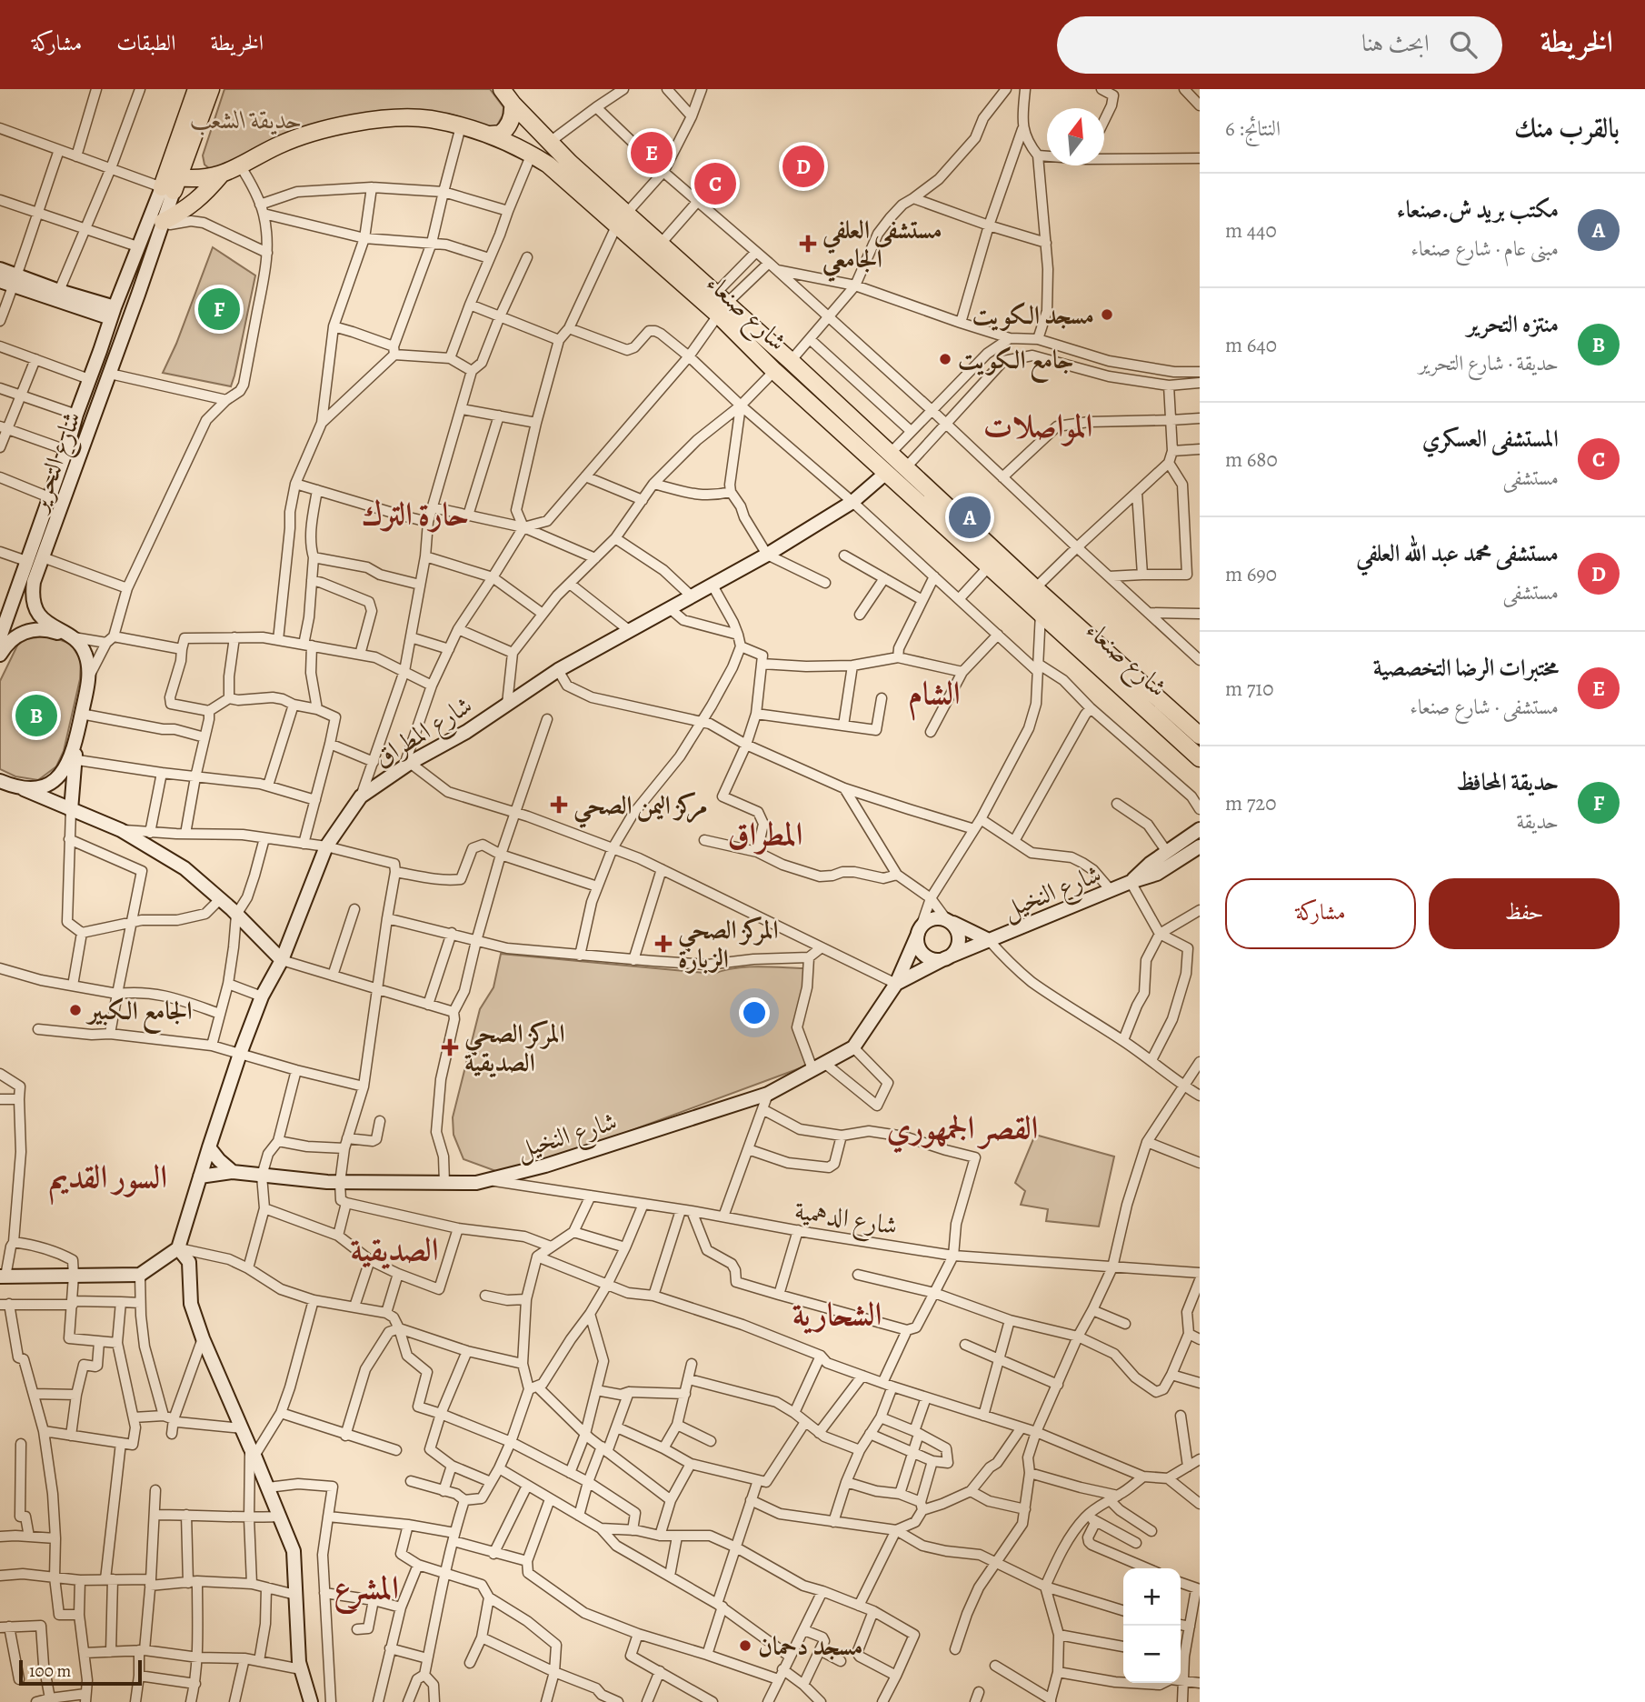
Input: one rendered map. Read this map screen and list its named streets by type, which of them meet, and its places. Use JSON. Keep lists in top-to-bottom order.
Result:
{
  "streets": {
    "highway": ["شارع صنعاء"],
    "street": [
      "شارع التحرير",
      "شارع المطراق",
      "شارع النخيل",
      "شارع الدهمية"
    ]
  },
  "crossings": [
    ["شارع صنعاء", "شارع التحرير"],
    ["شارع صنعاء", "شارع المطراق"],
    ["شارع المطراق", "شارع النخيل"],
    ["شارع النخيل", "شارع الدهمية"]
  ],
  "districts": [
    "المواصلات",
    "حارة الترك",
    "الشام",
    "المطراق",
    "القصر الجمهوري",
    "السور القديم",
    "الصديقية",
    "الشحارية",
    "المشرع"
  ],
  "parks": ["حديقة الشعب"],
  "places": {
    "health": [
      "مستشفى العلفي الجامعي",
      "مركز اليمن الصحي",
      "المركز الصحي الزبارة",
      "المركز الصحي الصديقية"
    ],
    "other": [
      "مسجد الكويت",
      "جامع الكويت",
      "الجامع الكبير",
      "مسجد دحمان"
    ]
  },
  "scale_bar": "100 m",
  "north": "top",
  "page": {
    "header": "الخريطة",
    "search": "ابحث هنا",
    "nav": ["الخريطة", "الطبقات", "مشاركة"],
    "heading": ["بالقرب منك", "النتائج: 6"],
    "pins": [
      "E",
      "D",
      "C",
      "F",
      "A",
      "B"
    ],
    "list": [
      {
        "mark": "A",
        "name": "مكتب بريد ش.صنعاء",
        "note": "مبنى عام · شارع صنعاء",
        "value": "440 m"
      },
      {
        "mark": "B",
        "name": "منتزه التحرير",
        "note": "حديقة · شارع التحرير",
        "value": "640 m"
      },
      {
        "mark": "C",
        "name": "المستشفى العسكري",
        "note": "مستشفى",
        "value": "680 m"
      },
      {
        "mark": "D",
        "name": "مستشفى محمد عبد الله العلفي",
        "note": "مستشفى",
        "value": "690 m"
      },
      {
        "mark": "E",
        "name": "مختبرات الرضا التخصصية",
        "note": "مستشفى · شارع صنعاء",
        "value": "710 m"
      },
      {
        "mark": "F",
        "name": "حديقة المحافظ",
        "note": "حديقة",
        "value": "720 m"
      }
    ],
    "buttons": ["حفظ", "مشاركة"],
    "map_buttons": ["+", "−"],
    "scale": "100 m"
  }
}
